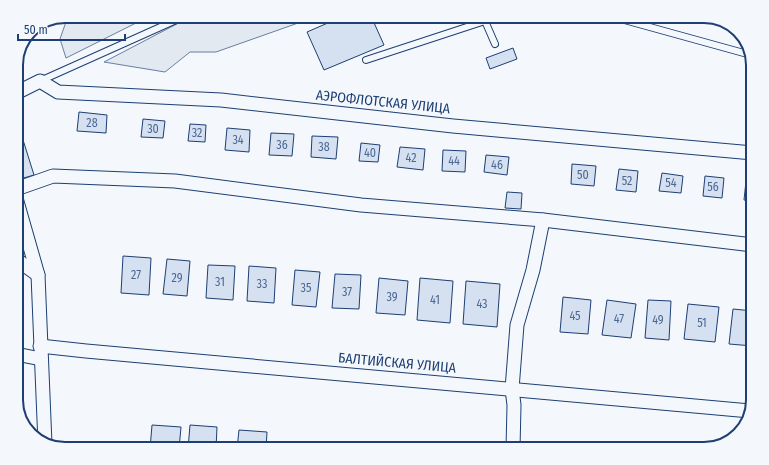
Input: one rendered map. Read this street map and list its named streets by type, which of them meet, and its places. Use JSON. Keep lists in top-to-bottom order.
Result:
{
  "streets": {
    "street": ["АЭРОФЛОТСКАЯ УЛИЦА", "БАЛТИЙСКАЯ УЛИЦА"]
  },
  "house_numbers": [
    "28",
    "30",
    "32",
    "34",
    "36",
    "38",
    "40",
    "42",
    "44",
    "46",
    "50",
    "52",
    "54",
    "56",
    "27",
    "29",
    "31",
    "33",
    "35",
    "37",
    "39",
    "41",
    "43",
    "45",
    "47",
    "49",
    "51"
  ],
  "scale_bar": "50 m"
}
